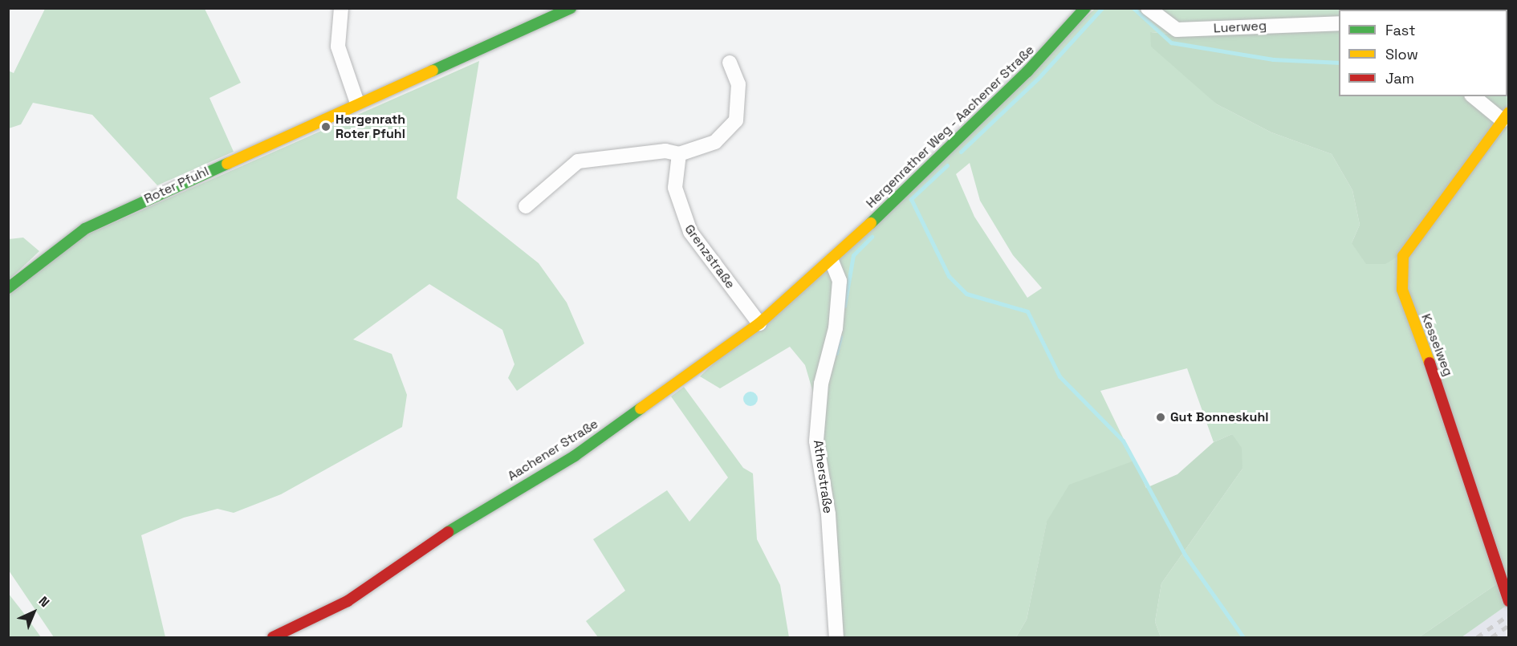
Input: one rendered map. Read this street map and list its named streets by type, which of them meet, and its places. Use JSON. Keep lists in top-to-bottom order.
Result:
{
  "streets": {
    "street": [
      "Luerweg",
      "Hergenrather Weg - Aachener Straße",
      "Roter Pfuhl",
      "Grenzstraße",
      "Kesselweg",
      "Aachener Straße",
      "Atherstraße"
    ]
  },
  "crossings": [
    ["Hergenrather Weg - Aachener Straße", "Aachener Straße"],
    ["Hergenrather Weg - Aachener Straße", "Atherstraße"],
    ["Grenzstraße", "Aachener Straße"],
    ["Aachener Straße", "Atherstraße"]
  ],
  "places": ["Hergenrath Roter Pfuhl", "Gut Bonneskuhl"],
  "legend": ["Fast", "Slow", "Jam"],
  "north": "top right"
}
